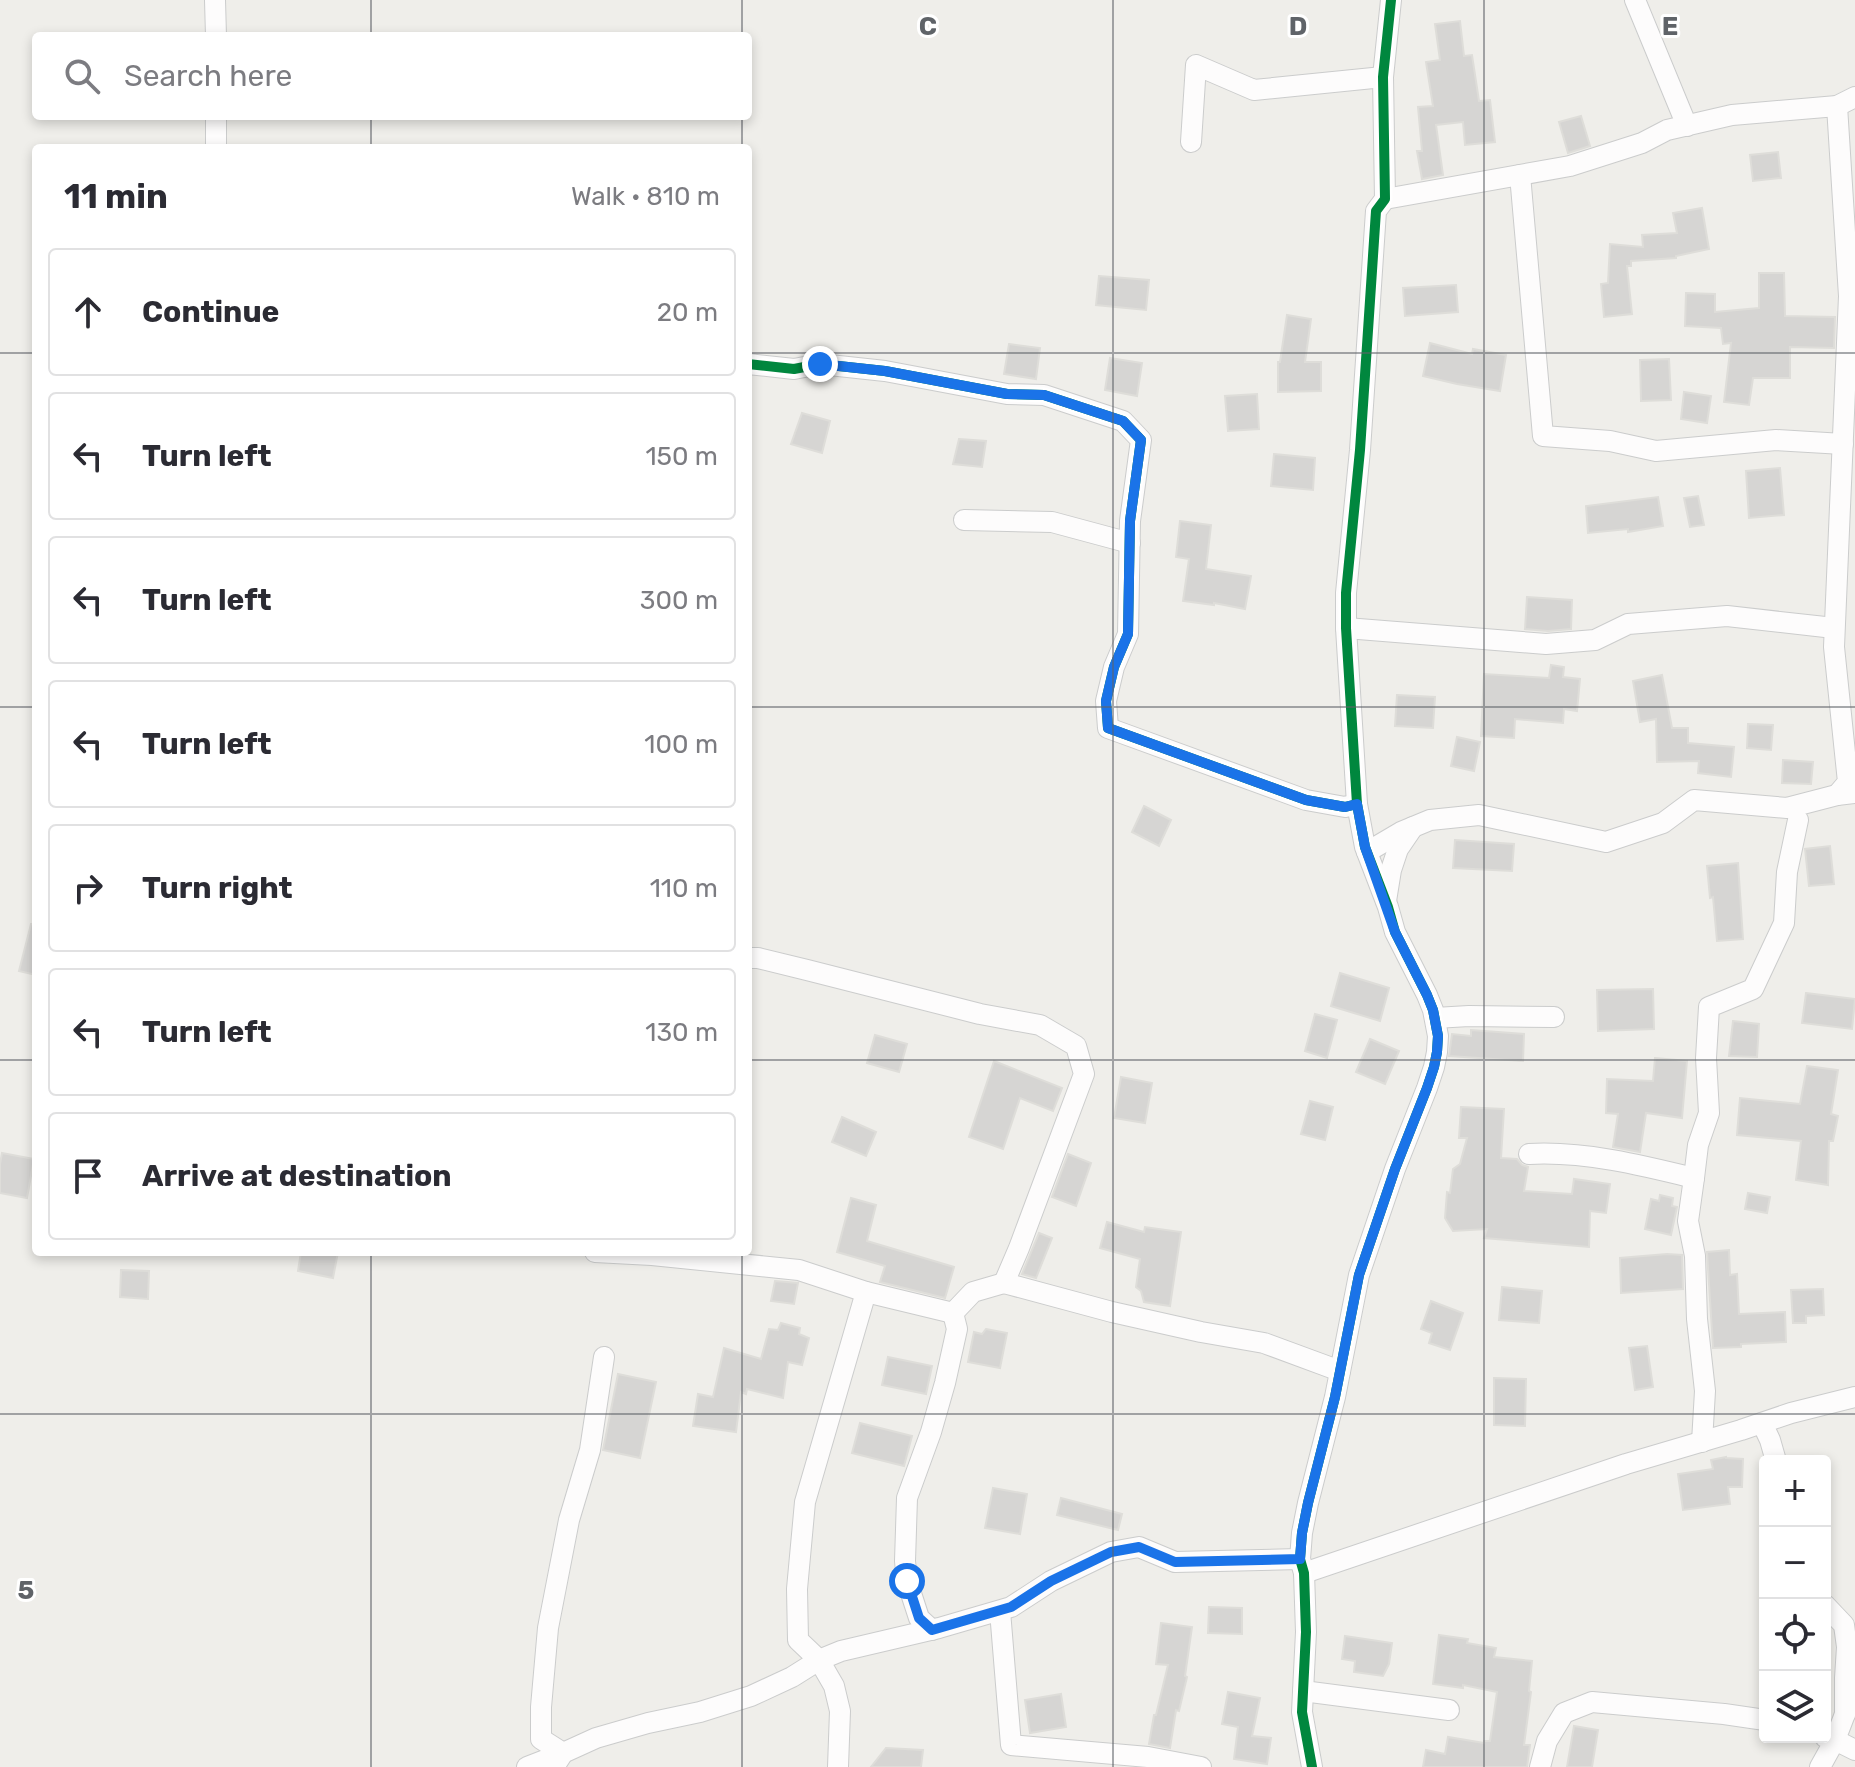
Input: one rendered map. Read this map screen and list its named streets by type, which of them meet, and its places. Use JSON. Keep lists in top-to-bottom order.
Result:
{
  "page": {
    "search": "Search here",
    "heading": ["11 min", "Walk · 810 m"],
    "list": [
      ["Continue", "20 m"],
      ["Turn left", "150 m"],
      ["Turn left", "300 m"],
      ["Turn left", "100 m"],
      ["Turn right", "110 m"],
      ["Turn left", "130 m"],
      "Arrive at destination"
    ],
    "map_buttons": ["+", "−"]
  },
  "grid": {
    "columns": ["C", "D", "E"],
    "rows": ["5"]
  }
}
